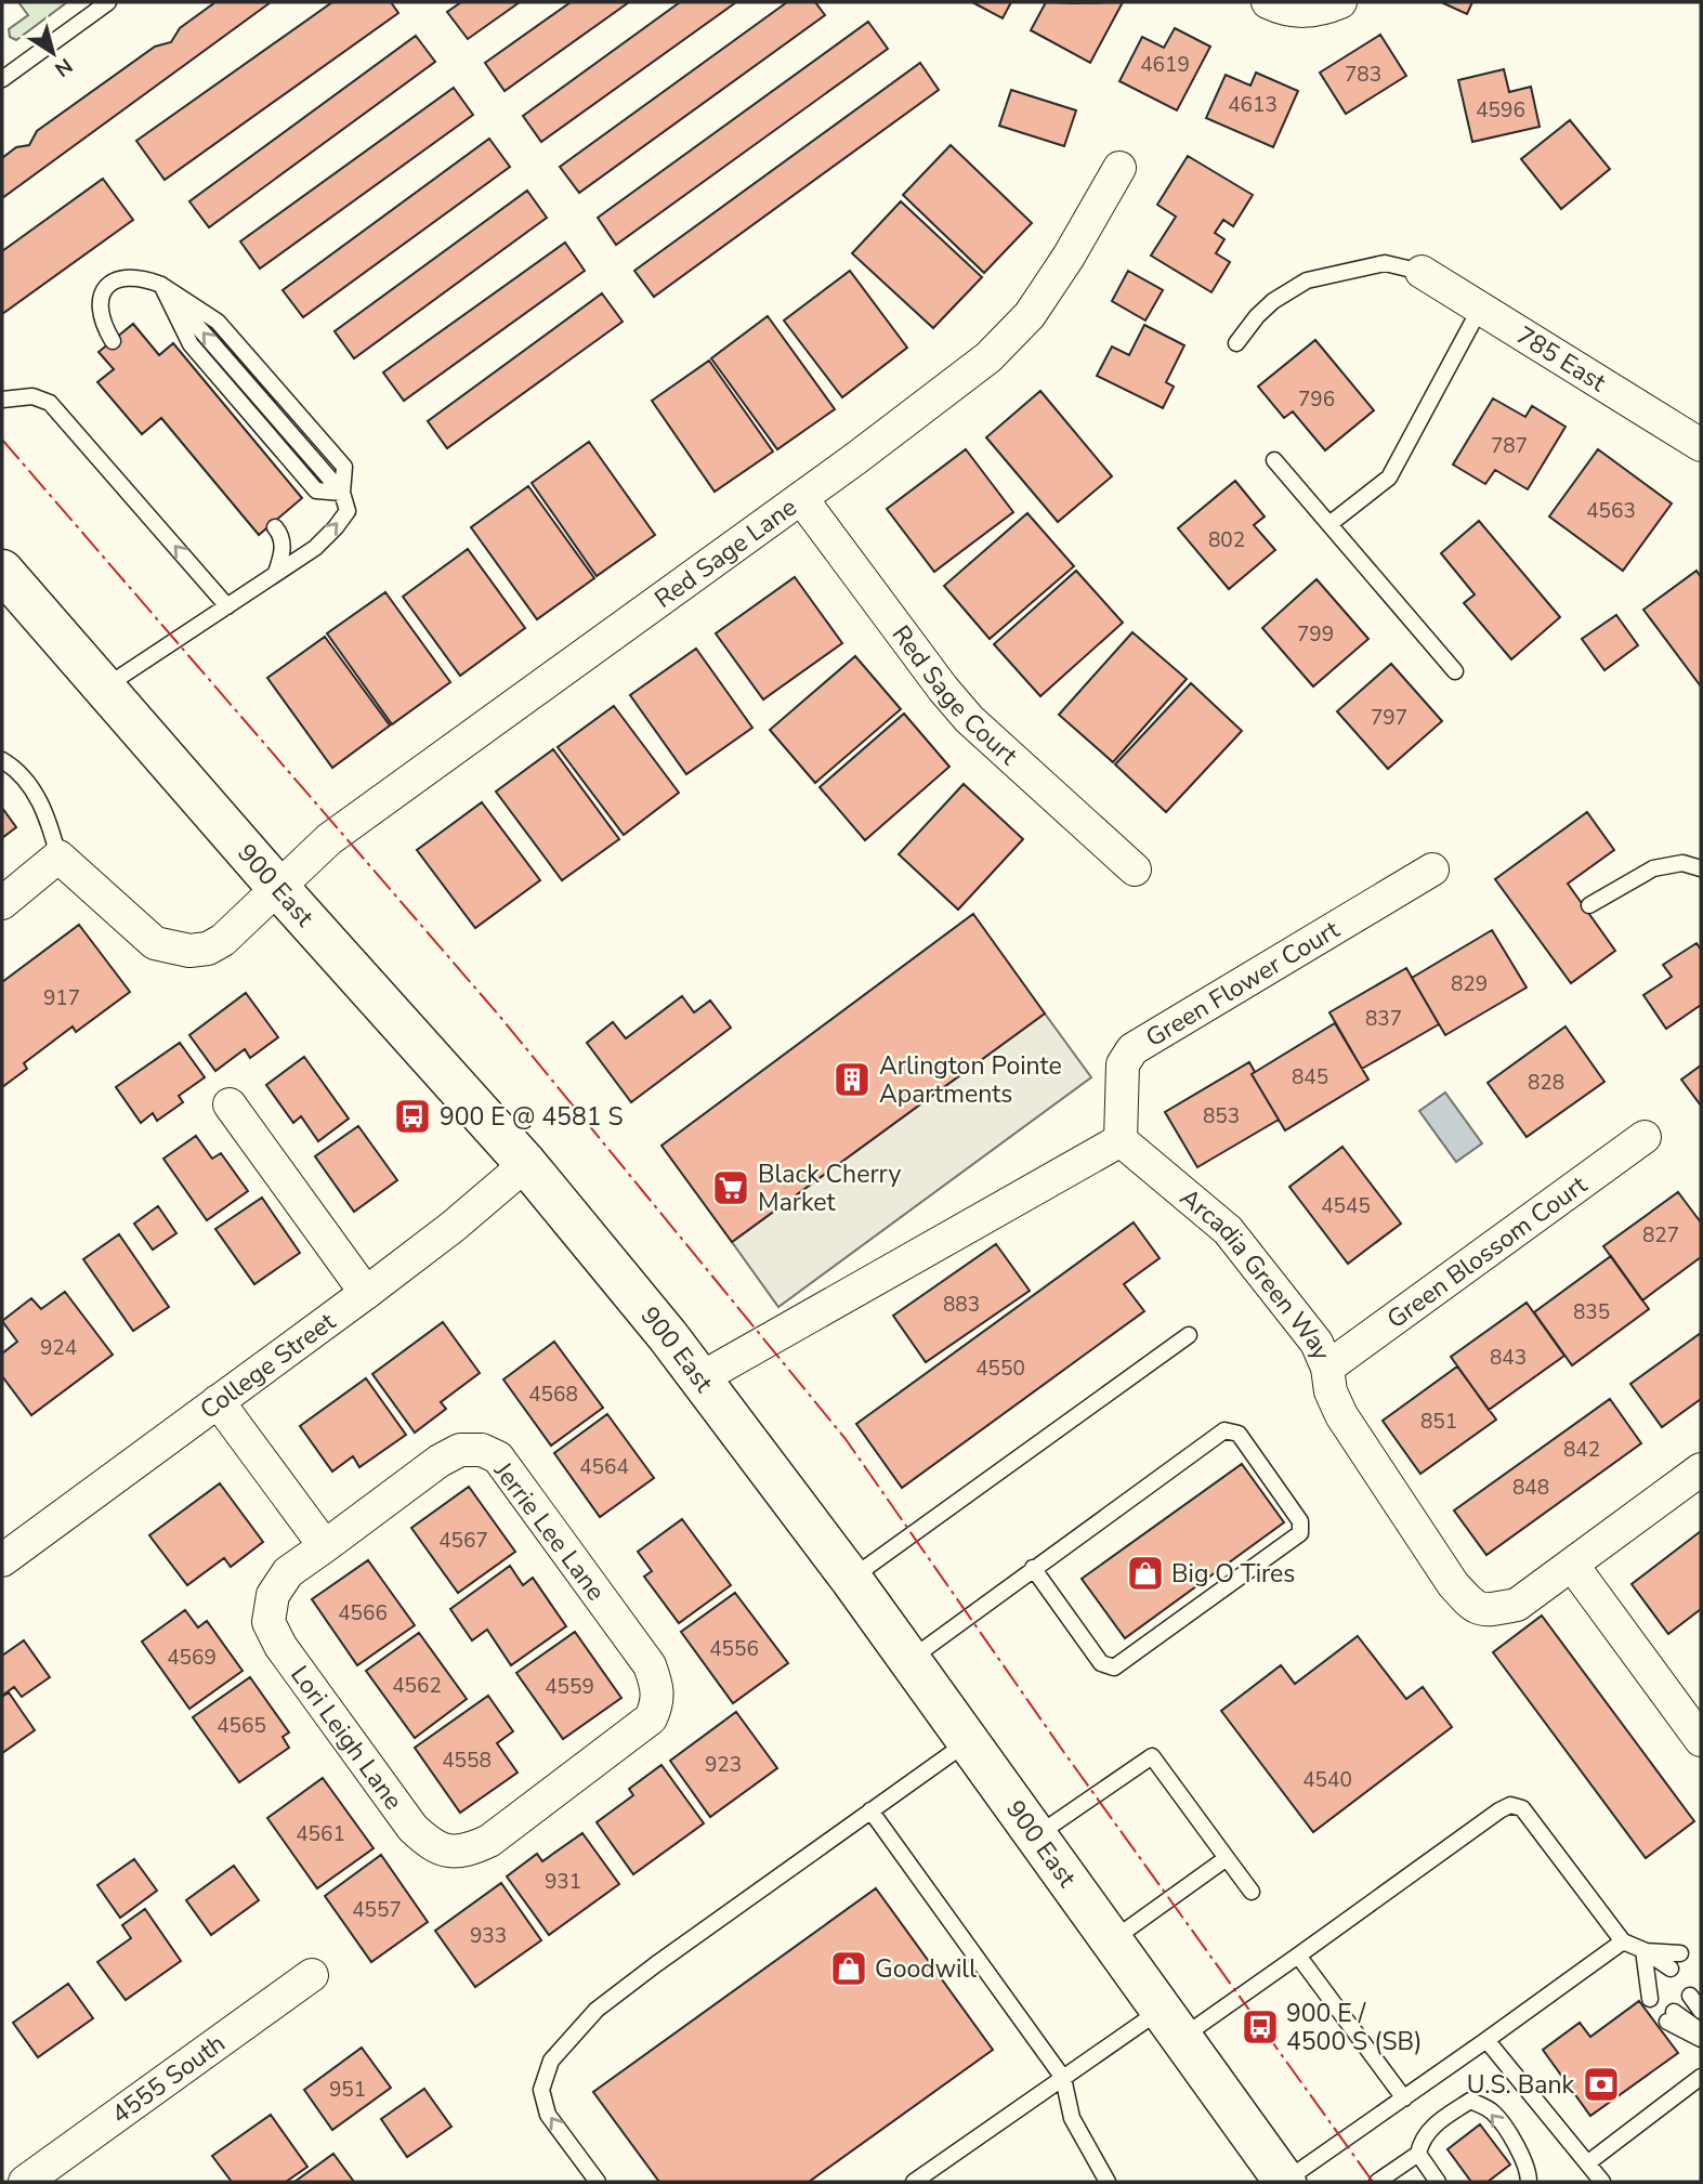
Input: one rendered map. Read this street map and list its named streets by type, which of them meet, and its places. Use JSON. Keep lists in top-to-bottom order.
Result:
{
  "streets": {
    "main road": ["900 East"],
    "street": [
      "785 East",
      "Red Sage Lane",
      "Red Sage Court",
      "Green Flower Court",
      "Green Blossom Court",
      "Arcadia Green Way",
      "College Street",
      "Jerrie Lee Lane",
      "Lori Leigh Lane",
      "4555 South"
    ]
  },
  "crossings": [
    ["Red Sage Lane", "Red Sage Court"],
    ["Red Sage Lane", "900 East"],
    ["900 East", "College Street"],
    ["Green Flower Court", "Arcadia Green Way"],
    ["Green Blossom Court", "Arcadia Green Way"],
    ["Jerrie Lee Lane", "Lori Leigh Lane"]
  ],
  "places": {
    "building": ["Arlington Pointe Apartments"],
    "bus stop": ["900 E @ 4581 S", "900 E / 4500 S (SB)"],
    "supermarket": ["Black Cherry Market"],
    "shop": ["Big O Tires", "Goodwill"],
    "bank": ["U.S. Bank"]
  },
  "house_numbers": [
    "4619",
    "783",
    "4613",
    "4596",
    "796",
    "787",
    "4563",
    "802",
    "799",
    "797",
    "829",
    "917",
    "837",
    "845",
    "828",
    "853",
    "4545",
    "827",
    "883",
    "835",
    "924",
    "843",
    "4550",
    "4568",
    "851",
    "842",
    "4564",
    "848",
    "4567",
    "4566",
    "4556",
    "4569",
    "4562",
    "4559",
    "4565",
    "4558",
    "923",
    "4540",
    "4561",
    "931",
    "4557",
    "933",
    "951"
  ],
  "north": "bottom right"
}
